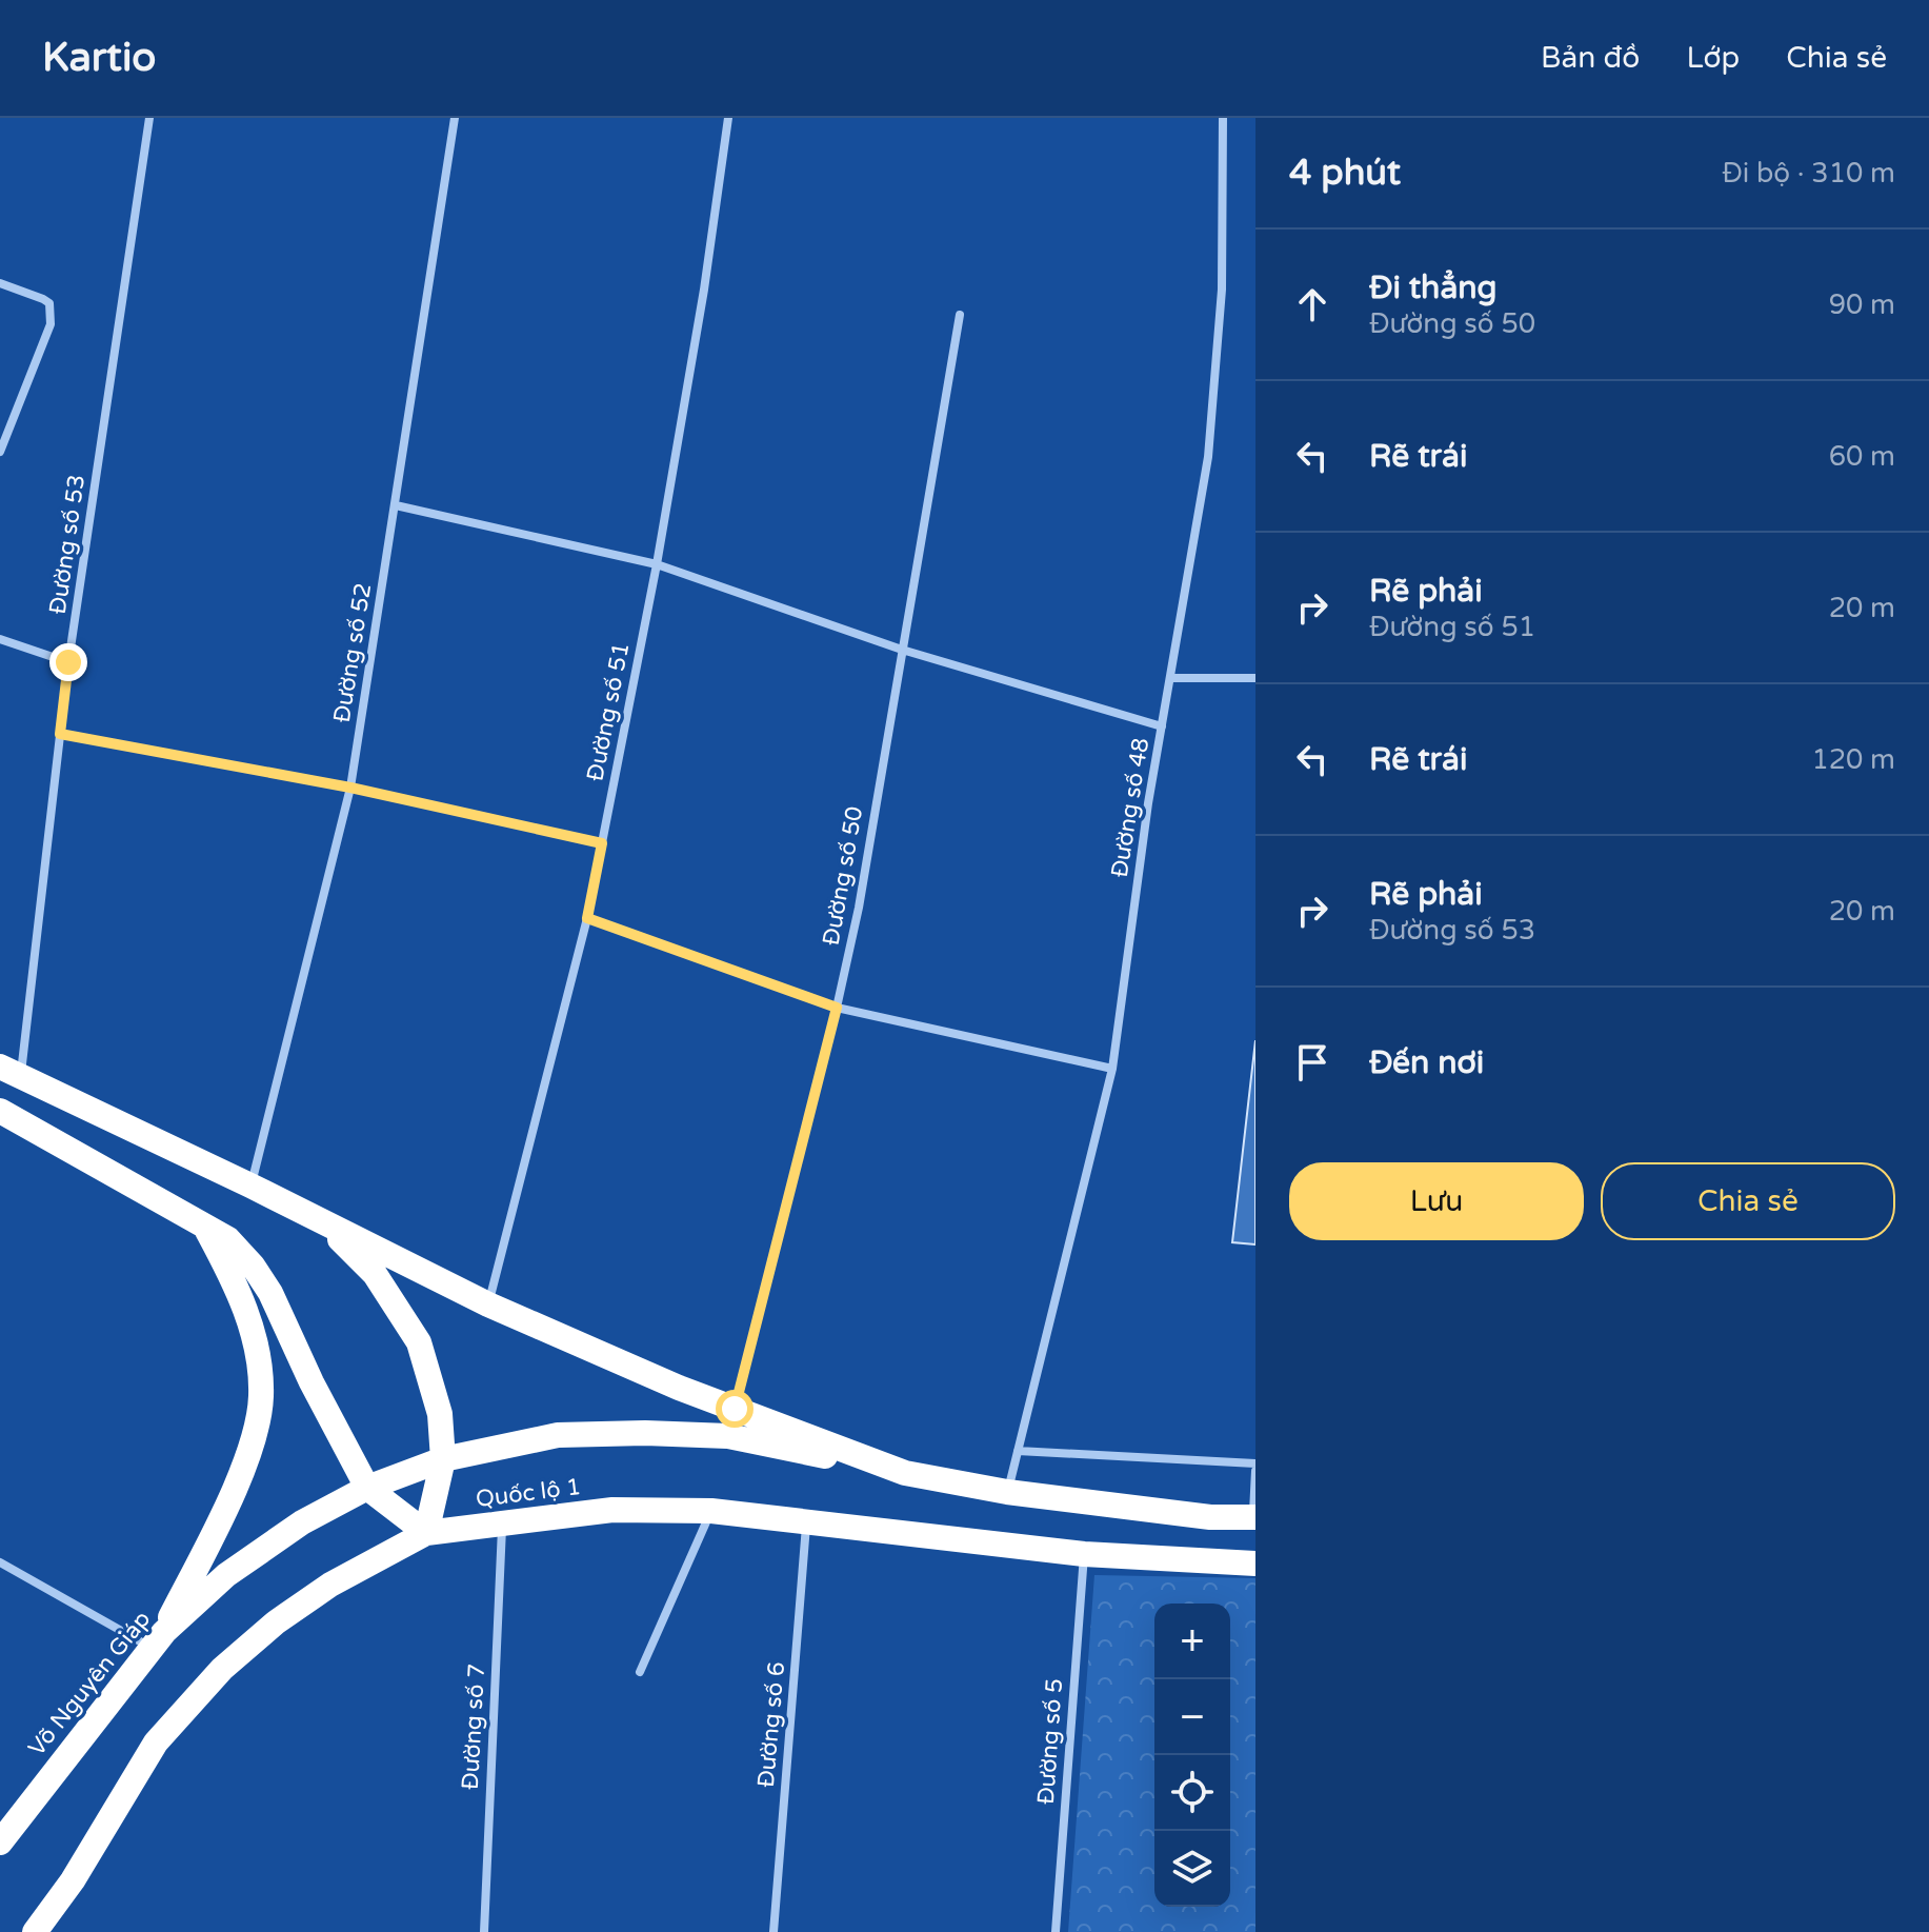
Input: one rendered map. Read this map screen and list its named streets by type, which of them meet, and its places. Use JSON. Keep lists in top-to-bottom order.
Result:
{
  "streets": {
    "highway": ["Quốc lộ 1", "Võ Nguyên Giáp"],
    "street": [
      "Đường số 53",
      "Đường số 52",
      "Đường số 51",
      "Đường số 48",
      "Đường số 50",
      "Đường số 6",
      "Đường số 7",
      "Đường số 5"
    ]
  },
  "crossings": [
    ["Đường số 50", "Võ Nguyên Giáp"],
    ["Quốc lộ 1", "Đường số 6"],
    ["Quốc lộ 1", "Đường số 7"],
    ["Quốc lộ 1", "Đường số 5"]
  ],
  "page": {
    "header": "Kartio",
    "nav": ["Bản đồ", "Lớp", "Chia sẻ"],
    "heading": ["4 phút", "Đi bộ · 310 m"],
    "list": [
      ["Đi thẳng", "Đường số 50", "90 m"],
      ["Rẽ trái", "60 m"],
      ["Rẽ phải", "Đường số 51", "20 m"],
      ["Rẽ trái", "120 m"],
      ["Rẽ phải", "Đường số 53", "20 m"],
      "Đến nơi"
    ],
    "buttons": ["Lưu", "Chia sẻ"],
    "map_buttons": ["+", "−"]
  }
}
